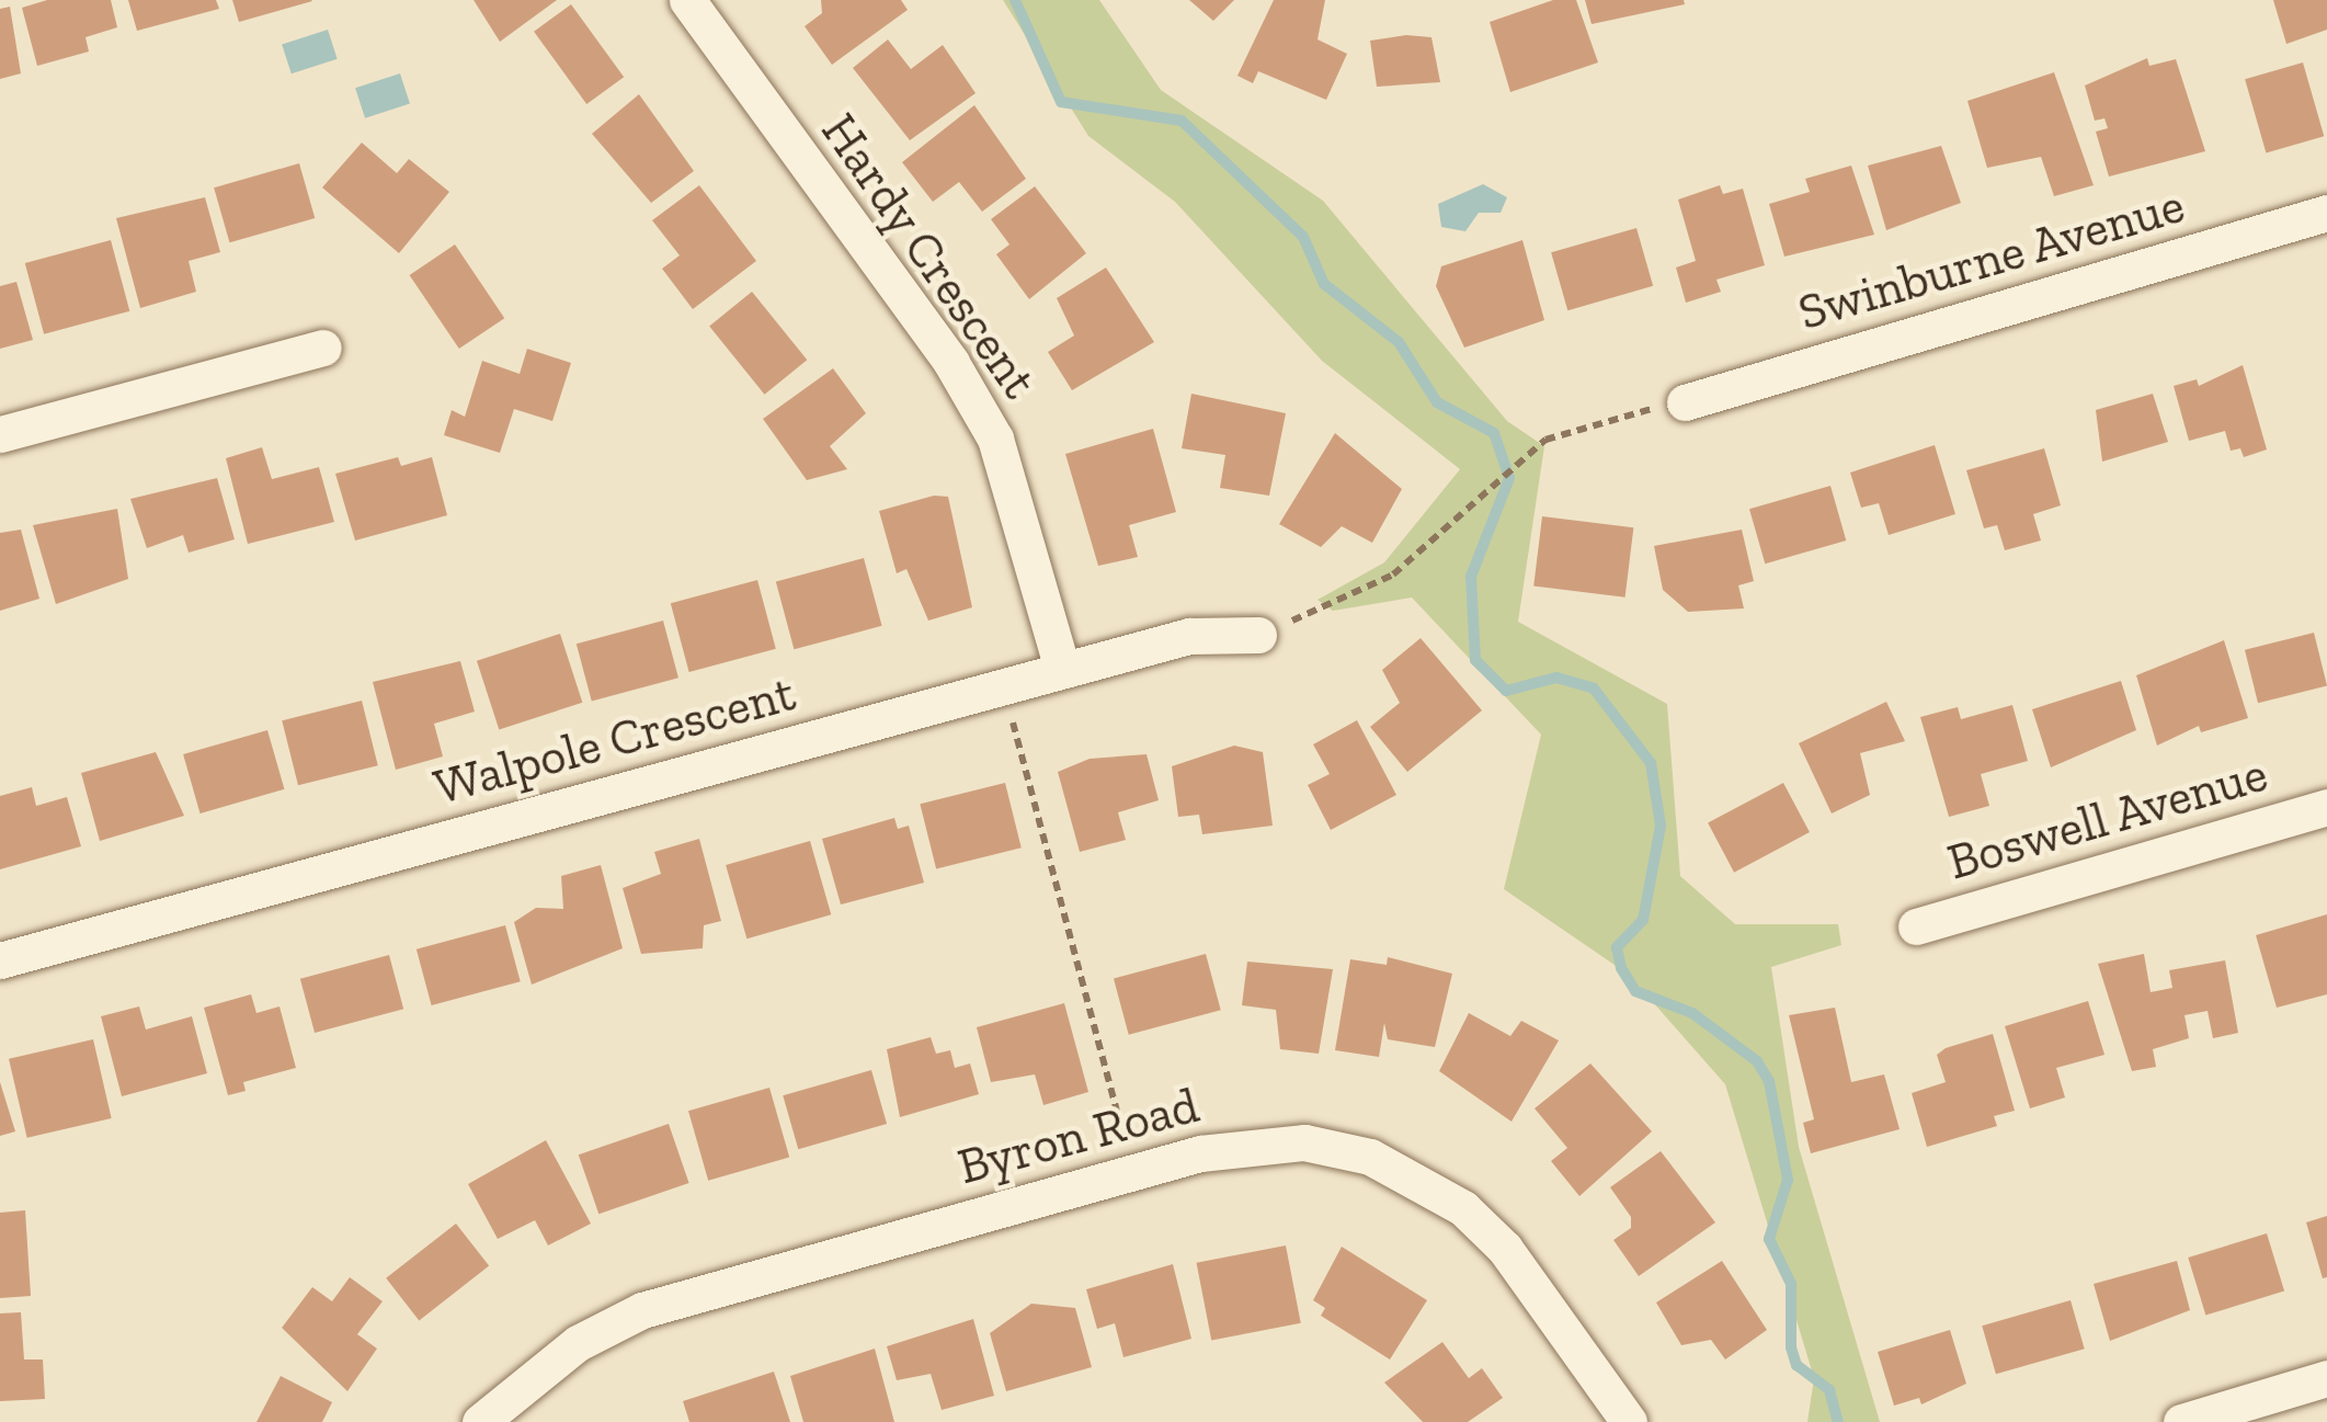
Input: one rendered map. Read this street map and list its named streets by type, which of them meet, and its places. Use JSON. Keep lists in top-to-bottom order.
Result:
{
  "streets": {
    "street": [
      "Hardy Crescent",
      "Swinburne Avenue",
      "Walpole Crescent",
      "Boswell Avenue",
      "Byron Road"
    ]
  },
  "crossings": [
    ["Hardy Crescent", "Walpole Crescent"]
  ]
}
